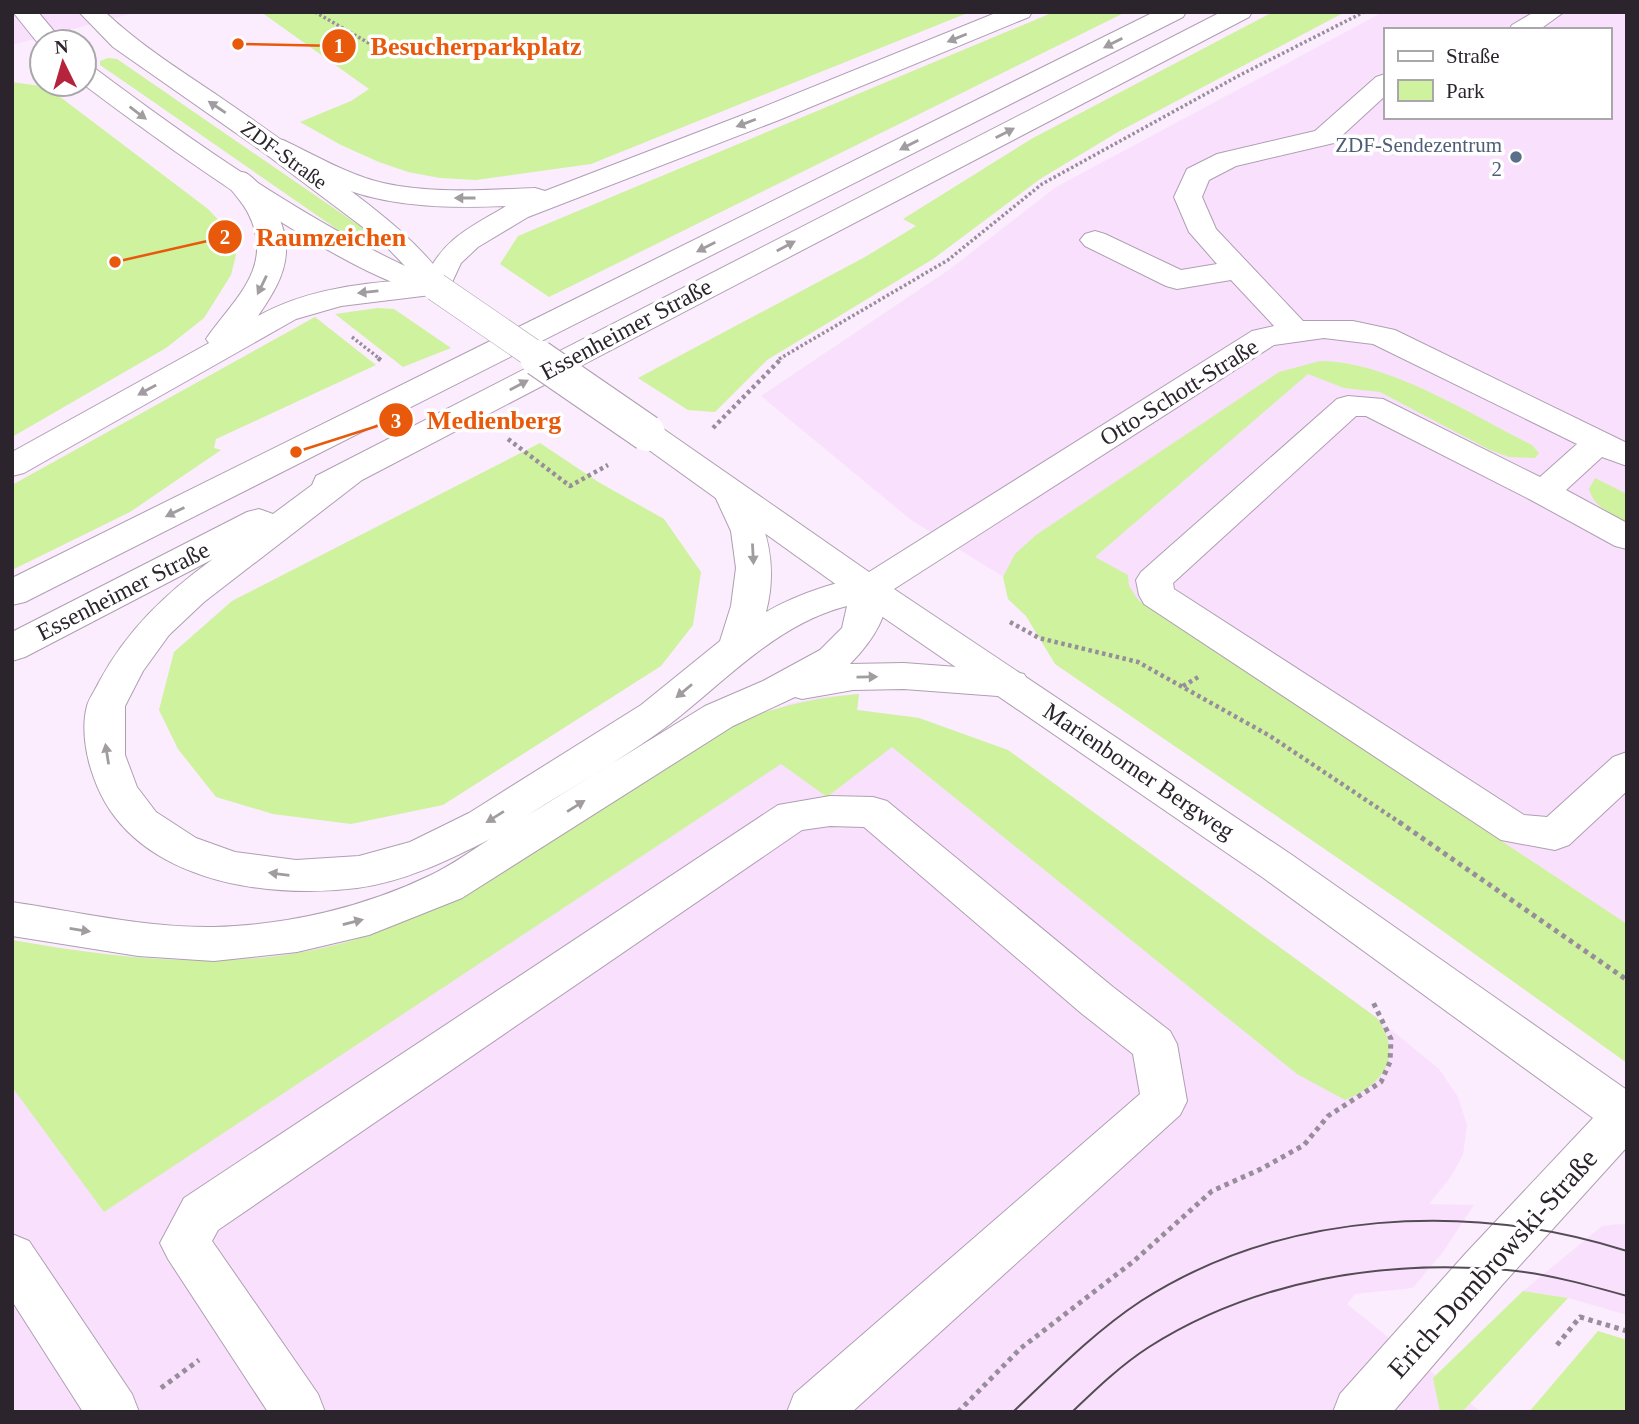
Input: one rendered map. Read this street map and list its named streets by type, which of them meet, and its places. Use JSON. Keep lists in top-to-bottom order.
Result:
{
  "streets": {
    "main road": [
      "ZDF-Straße",
      "Essenheimer Straße",
      "Otto-Schott-Straße",
      "Marienborner Bergweg",
      "Erich-Dombrowski-Straße"
    ]
  },
  "crossings": [
    ["ZDF-Straße", "Marienborner Bergweg"],
    ["Essenheimer Straße", "Otto-Schott-Straße"],
    ["Otto-Schott-Straße", "Marienborner Bergweg"],
    ["Marienborner Bergweg", "Erich-Dombrowski-Straße"]
  ],
  "places": [
    "Besucherparkplatz",
    "ZDF-Sendezentrum 2",
    "Raumzeichen",
    "Medienberg"
  ],
  "legend": ["Straße", "Park"],
  "north": "top"
}
